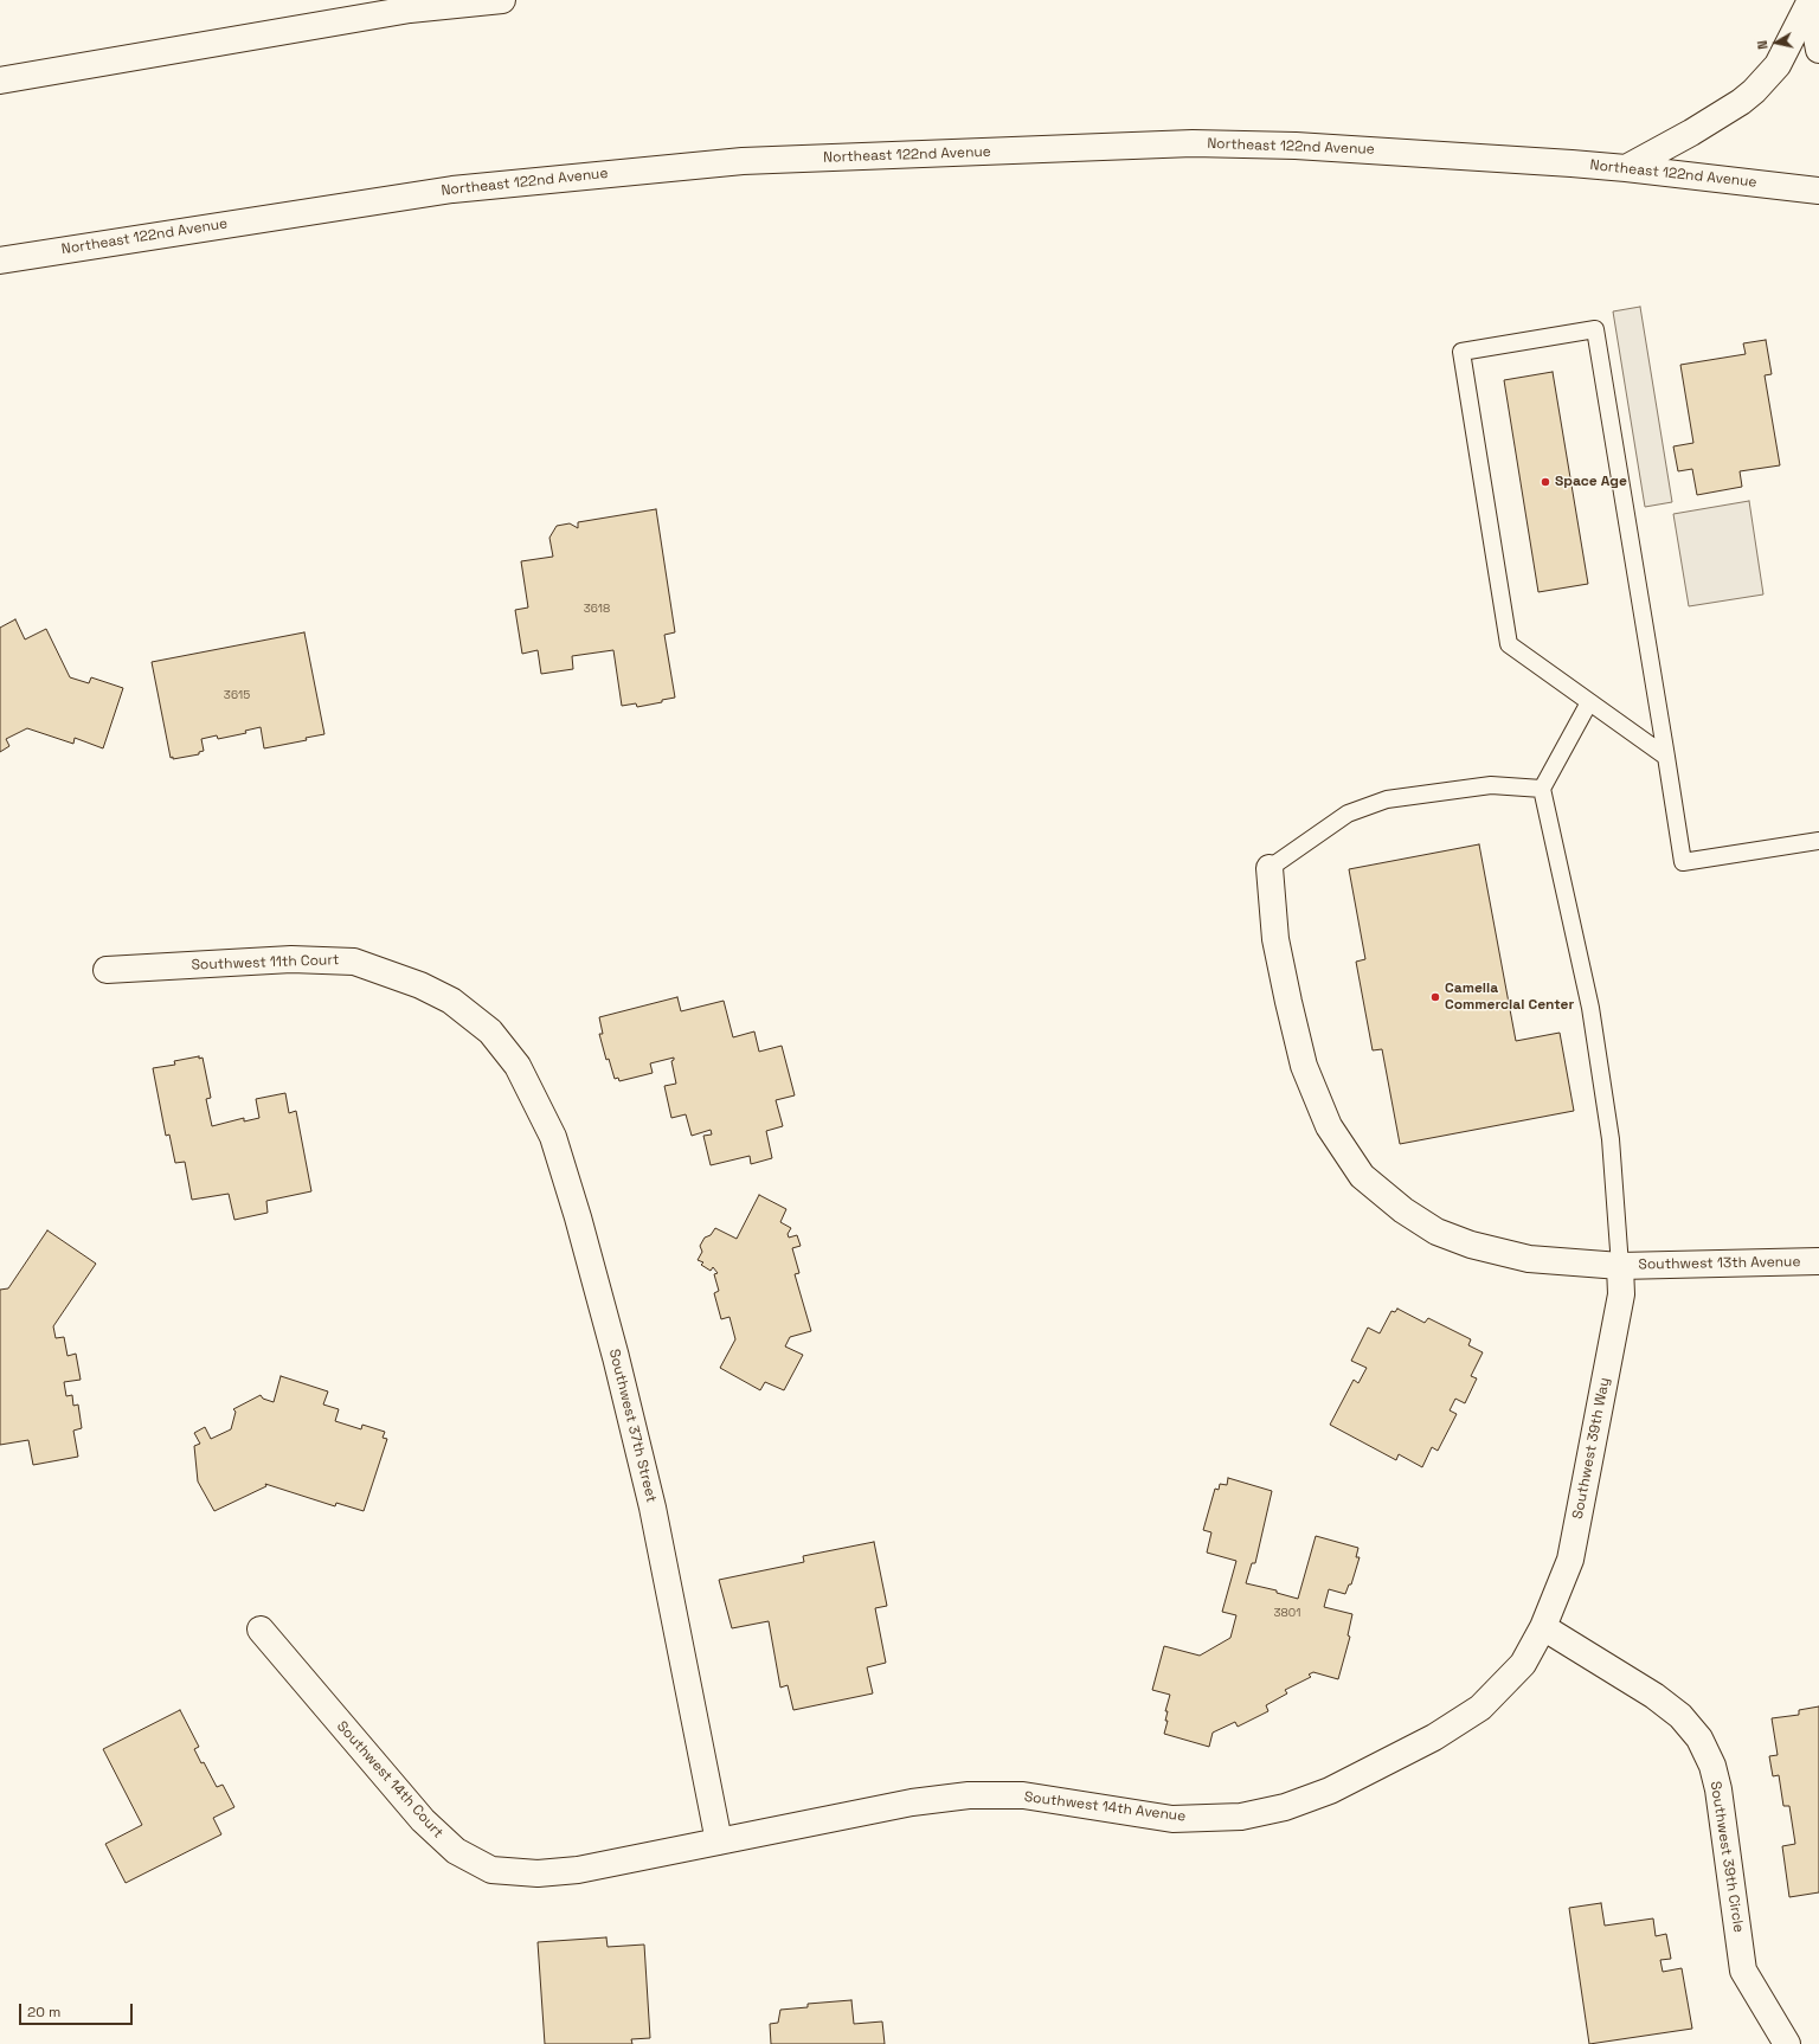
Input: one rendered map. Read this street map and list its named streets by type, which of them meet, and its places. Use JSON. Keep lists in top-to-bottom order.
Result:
{
  "streets": {
    "main road": [
      "Northeast 122nd Avenue",
      "Southwest 11th Court",
      "Southwest 13th Avenue",
      "Southwest 37th Street",
      "Southwest 39th Way",
      "Southwest 14th Court",
      "Southwest 14th Avenue",
      "Southwest 39th Circle"
    ]
  },
  "crossings": [
    ["Southwest 11th Court", "Southwest 37th Street"],
    ["Southwest 13th Avenue", "Southwest 39th Way"],
    ["Southwest 37th Street", "Southwest 14th Court"],
    ["Southwest 37th Street", "Southwest 14th Avenue"],
    ["Southwest 39th Way", "Southwest 14th Avenue"],
    ["Southwest 39th Way", "Southwest 39th Circle"],
    ["Southwest 14th Court", "Southwest 14th Avenue"],
    ["Southwest 14th Avenue", "Southwest 39th Circle"]
  ],
  "places": ["Space Age", "Camella Commercial Center"],
  "house_numbers": ["3618", "3615", "3801"],
  "scale_bar": "20 m",
  "north": "left"
}
